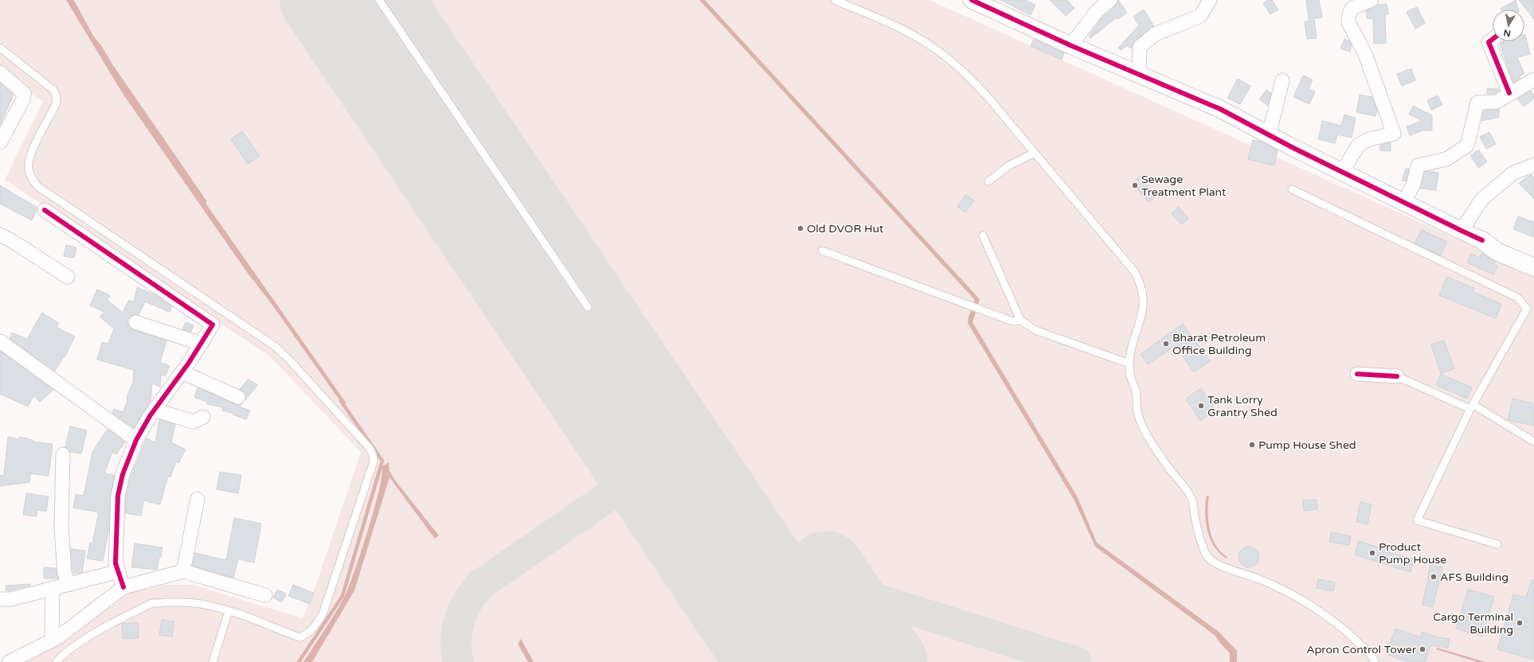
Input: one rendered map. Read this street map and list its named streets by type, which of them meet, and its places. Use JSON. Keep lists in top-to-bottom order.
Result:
{
  "places": [
    "Sewage Treatment Plant",
    "Old DVOR Hut",
    "Bharat Petroleum Office Building",
    "Tank Lorry Grantry Shed",
    "Pump House Shed",
    "Product Pump House",
    "AFS Building",
    "Cargo Terminal Building",
    "Apron Control Tower"
  ],
  "north": "bottom"
}
